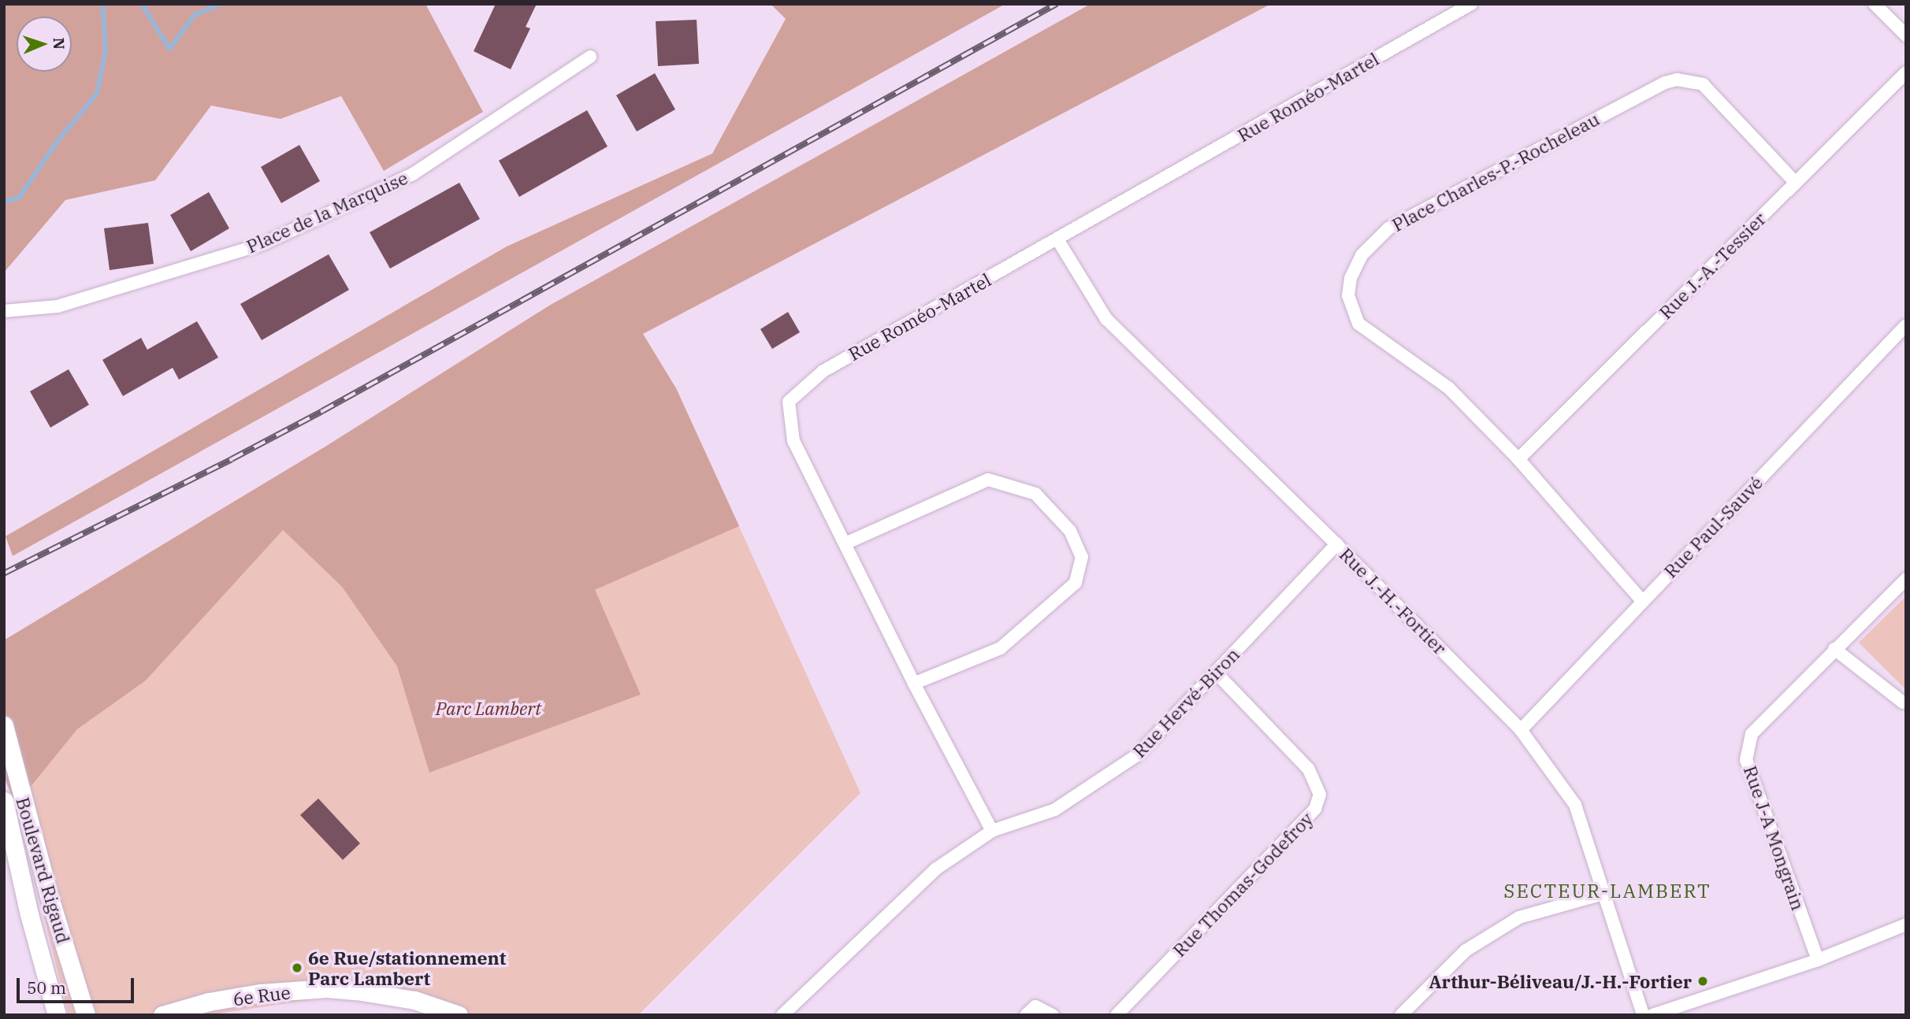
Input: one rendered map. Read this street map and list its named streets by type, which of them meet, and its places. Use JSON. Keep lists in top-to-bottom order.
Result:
{
  "streets": {
    "street": [
      "Rue Roméo-Martel",
      "Place Charles-P.-Rocheleau",
      "Place de la Marquise",
      "Rue J.-A.-Tessier",
      "Rue Paul-Sauvé",
      "Rue J.-H.-Fortier",
      "Rue Hervé-Biron",
      "Rue J-A Mongrain",
      "Boulevard Rigaud",
      "Rue Thomas-Godefroy",
      "6e Rue"
    ]
  },
  "crossings": [
    ["Rue Roméo-Martel", "Rue J.-H.-Fortier"],
    ["Rue Roméo-Martel", "Rue Hervé-Biron"],
    ["Place Charles-P.-Rocheleau", "Rue J.-A.-Tessier"],
    ["Place Charles-P.-Rocheleau", "Rue Paul-Sauvé"],
    ["Rue Paul-Sauvé", "Rue J.-H.-Fortier"],
    ["Rue J.-H.-Fortier", "Rue Hervé-Biron"],
    ["Rue Hervé-Biron", "Rue Thomas-Godefroy"]
  ],
  "districts": ["SECTEUR-LAMBERT"],
  "parks": ["Parc Lambert"],
  "places": ["6e Rue/stationnement Parc Lambert", "Arthur-Béliveau/J.-H.-Fortier"],
  "scale_bar": "50 m",
  "north": "right"
}
